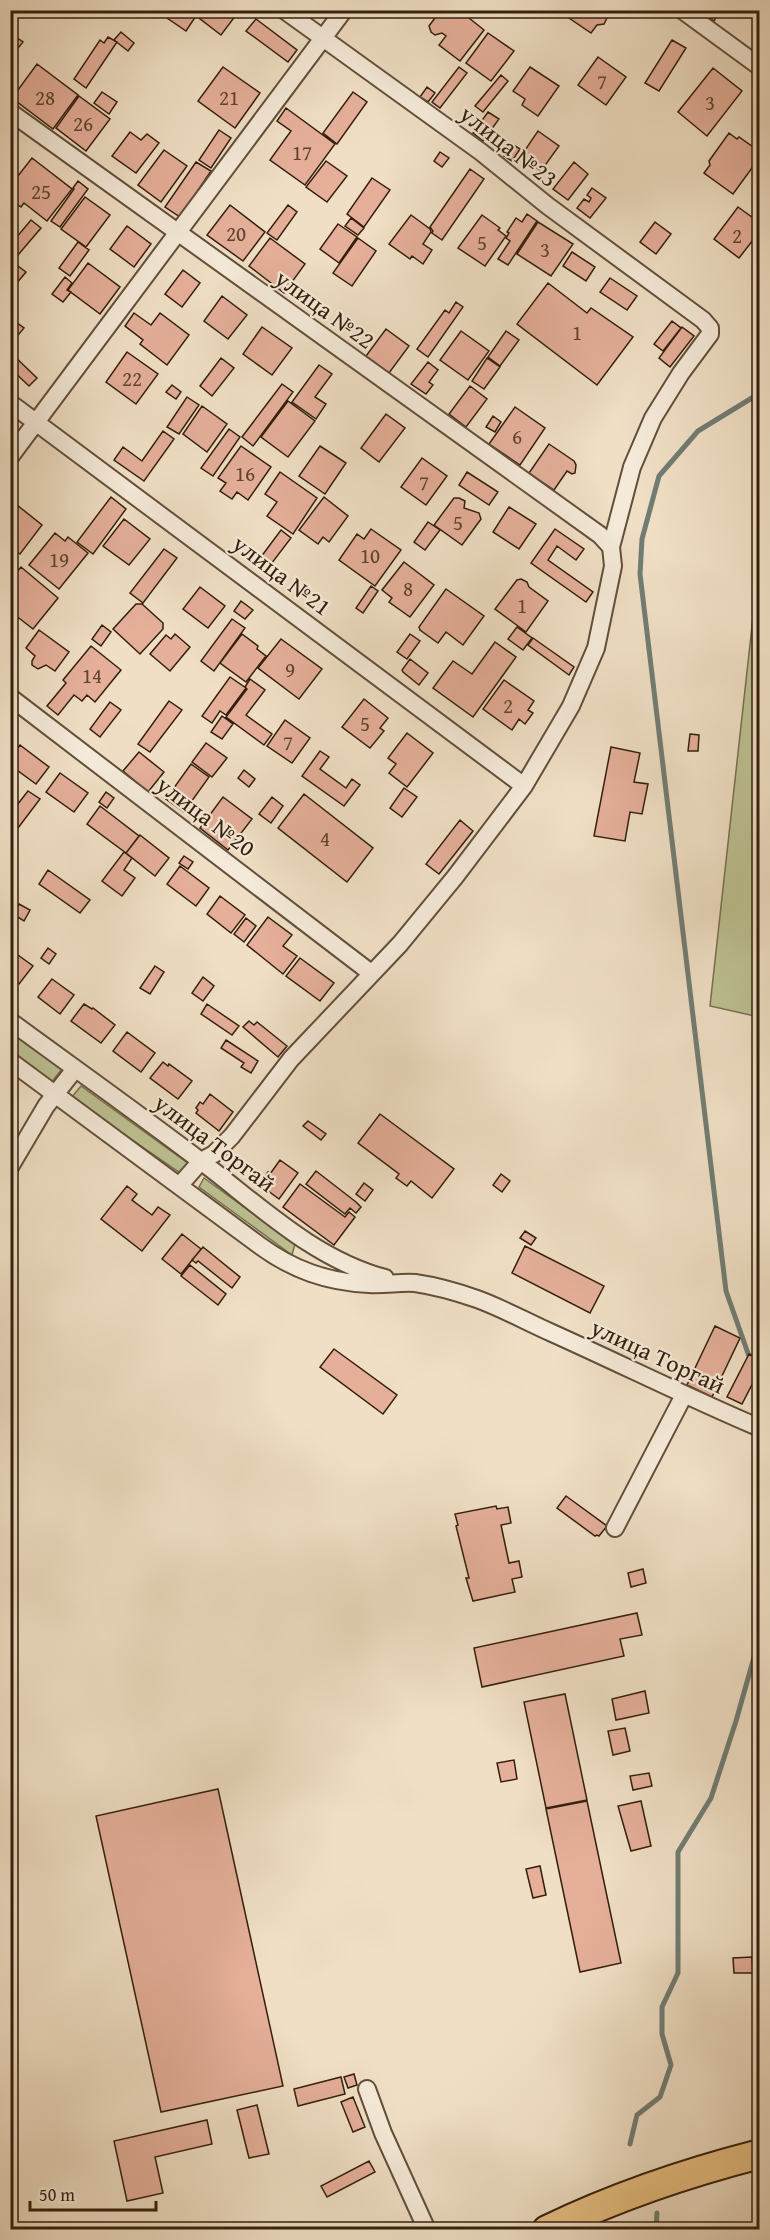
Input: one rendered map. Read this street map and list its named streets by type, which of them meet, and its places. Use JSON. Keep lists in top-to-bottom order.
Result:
{
  "streets": {
    "street": [
      "улица №23",
      "улица №22",
      "улица №21",
      "улица №20",
      "улица Торгай"
    ]
  },
  "crossings": [
    ["улица №23", "улица №22"]
  ],
  "house_numbers": [
    "7",
    "28",
    "21",
    "3",
    "26",
    "17",
    "25",
    "20",
    "2",
    "5",
    "3",
    "1",
    "22",
    "6",
    "16",
    "7",
    "5",
    "10",
    "19",
    "8",
    "1",
    "9",
    "14",
    "2",
    "5",
    "7",
    "4"
  ],
  "scale_bar": "50 m"
}
